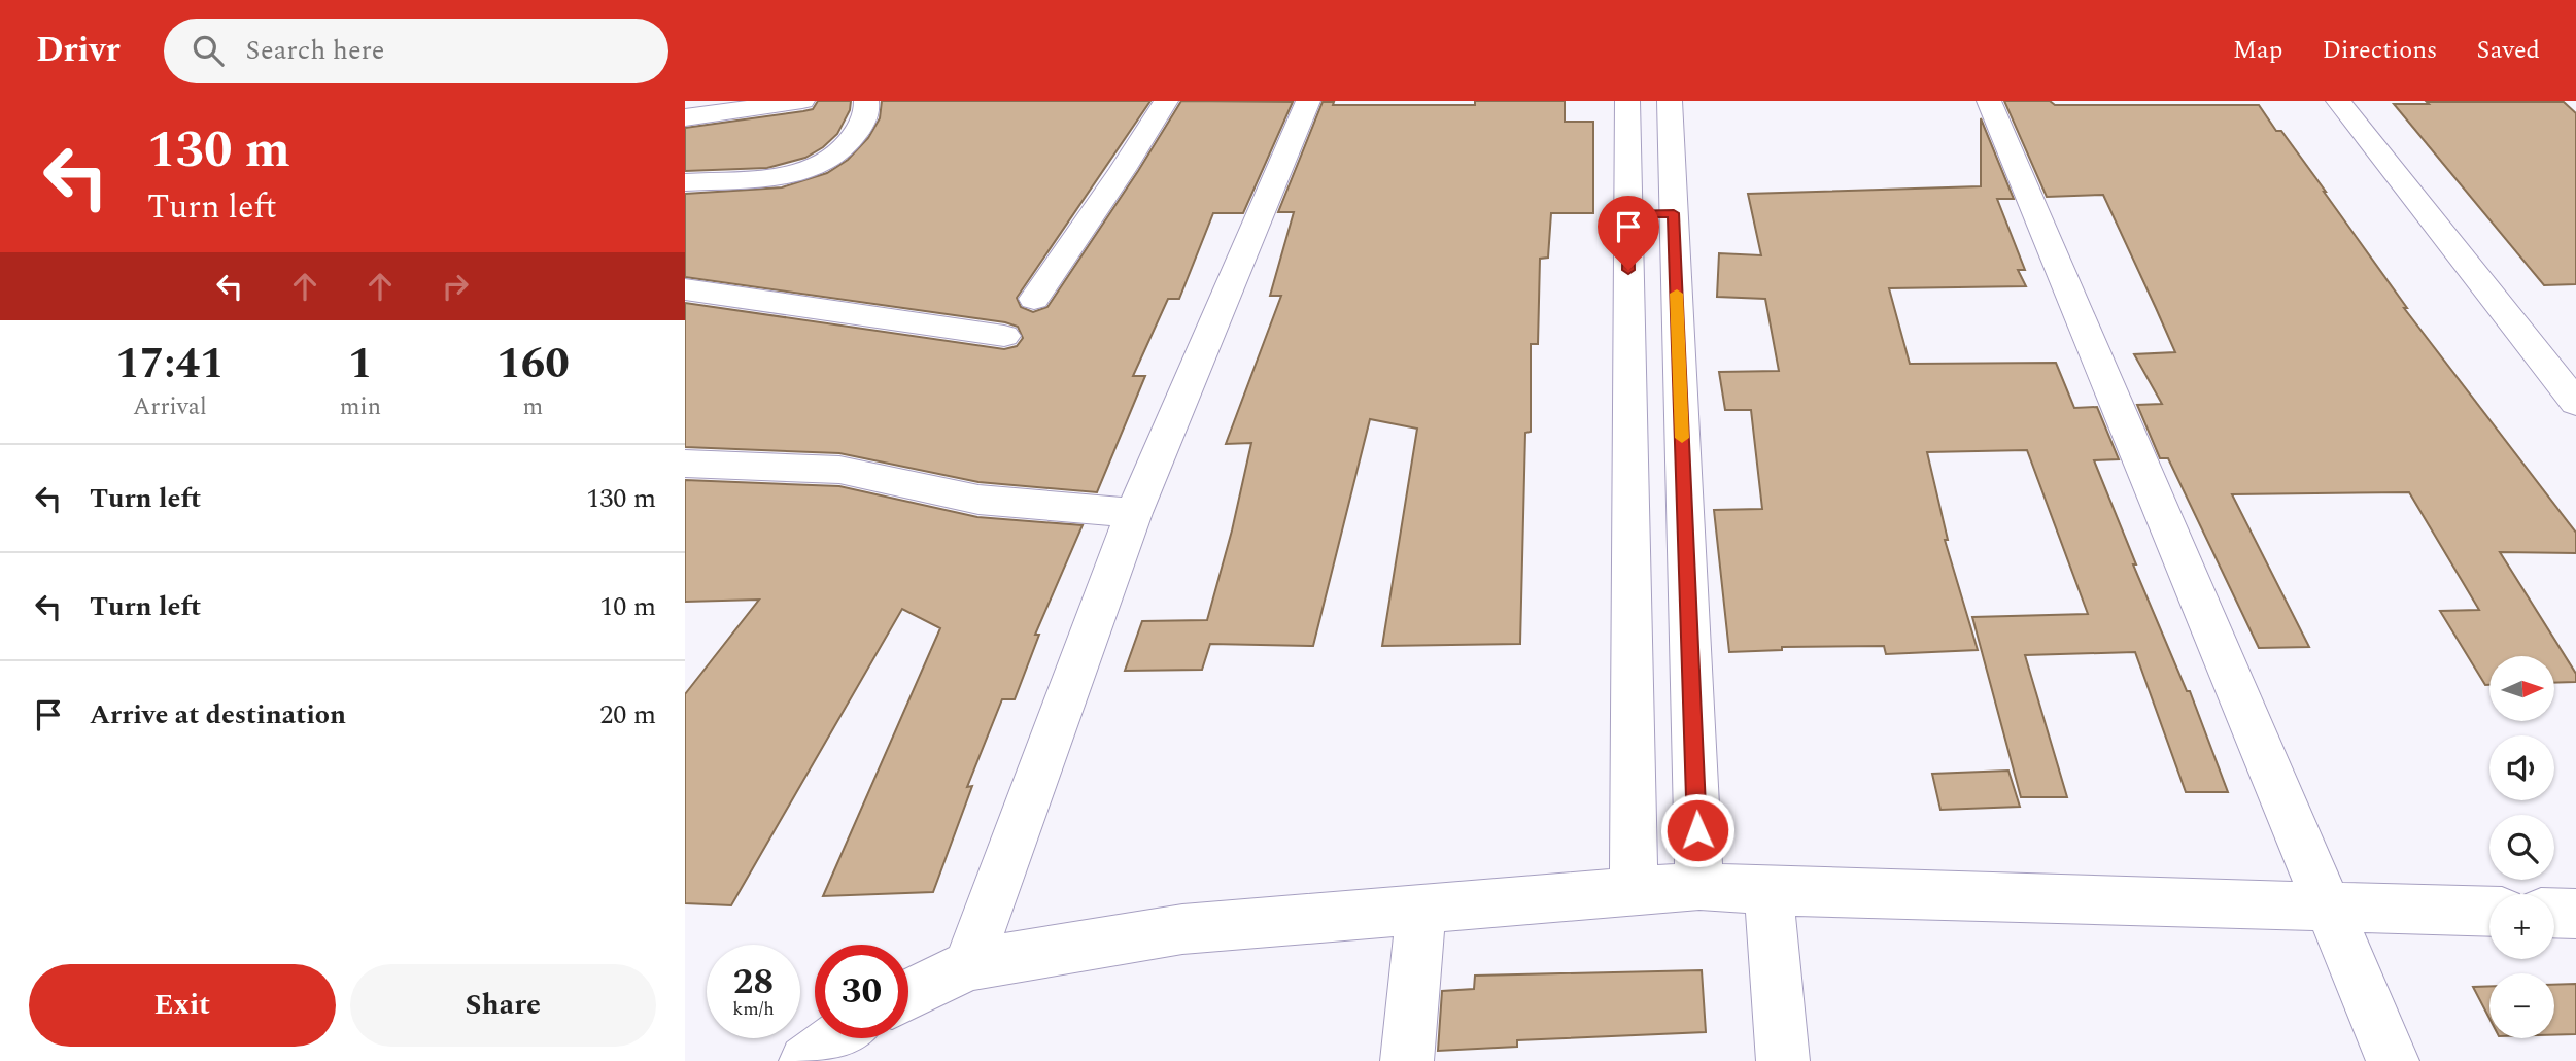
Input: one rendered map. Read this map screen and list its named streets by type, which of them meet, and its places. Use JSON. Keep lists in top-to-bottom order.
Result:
{
  "north": "right",
  "page": {
    "header": "Drivr",
    "search": "Search here",
    "nav": ["Map", "Directions", "Saved"],
    "turn": ["130 m", "Turn left"],
    "eta": [
      "17:41",
      "Arrival",
      "1",
      "min",
      "160",
      "m"
    ],
    "list": [
      {
        "name": "Turn left",
        "value": "130 m"
      },
      {
        "name": "Turn left",
        "value": "10 m"
      },
      {
        "name": "Arrive at destination",
        "value": "20 m"
      }
    ],
    "map_buttons": ["+", "−"],
    "speed": "28 km/h",
    "limit": "30",
    "buttons": ["Exit", "Share"]
  }
}
